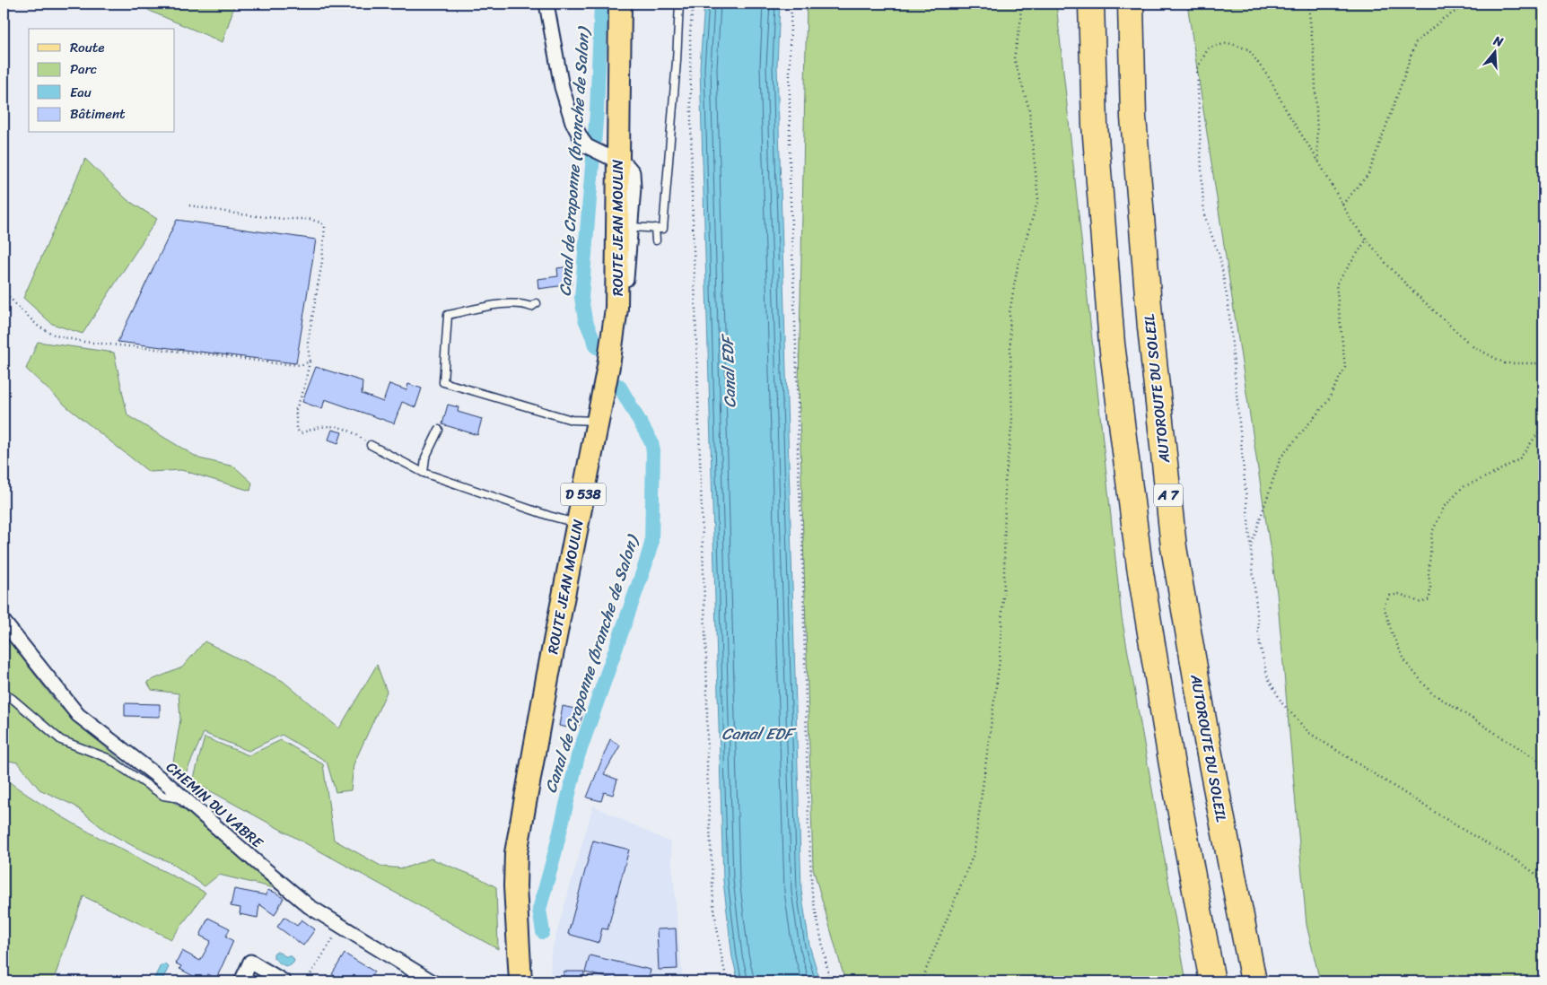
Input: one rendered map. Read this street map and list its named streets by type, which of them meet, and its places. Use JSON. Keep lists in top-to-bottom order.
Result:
{
  "streets": {
    "highway": ["AUTOROUTE DU SOLEIL", "A 7"],
    "main road": ["ROUTE JEAN MOULIN", "D 538"],
    "street": ["CHEMIN DU VABRE"]
  },
  "water": ["Canal de Craponne (branche de Salon)", "Canal EDF"],
  "legend": [
    "Route",
    "Parc",
    "Eau",
    "Bâtiment"
  ],
  "north": "top"
}
